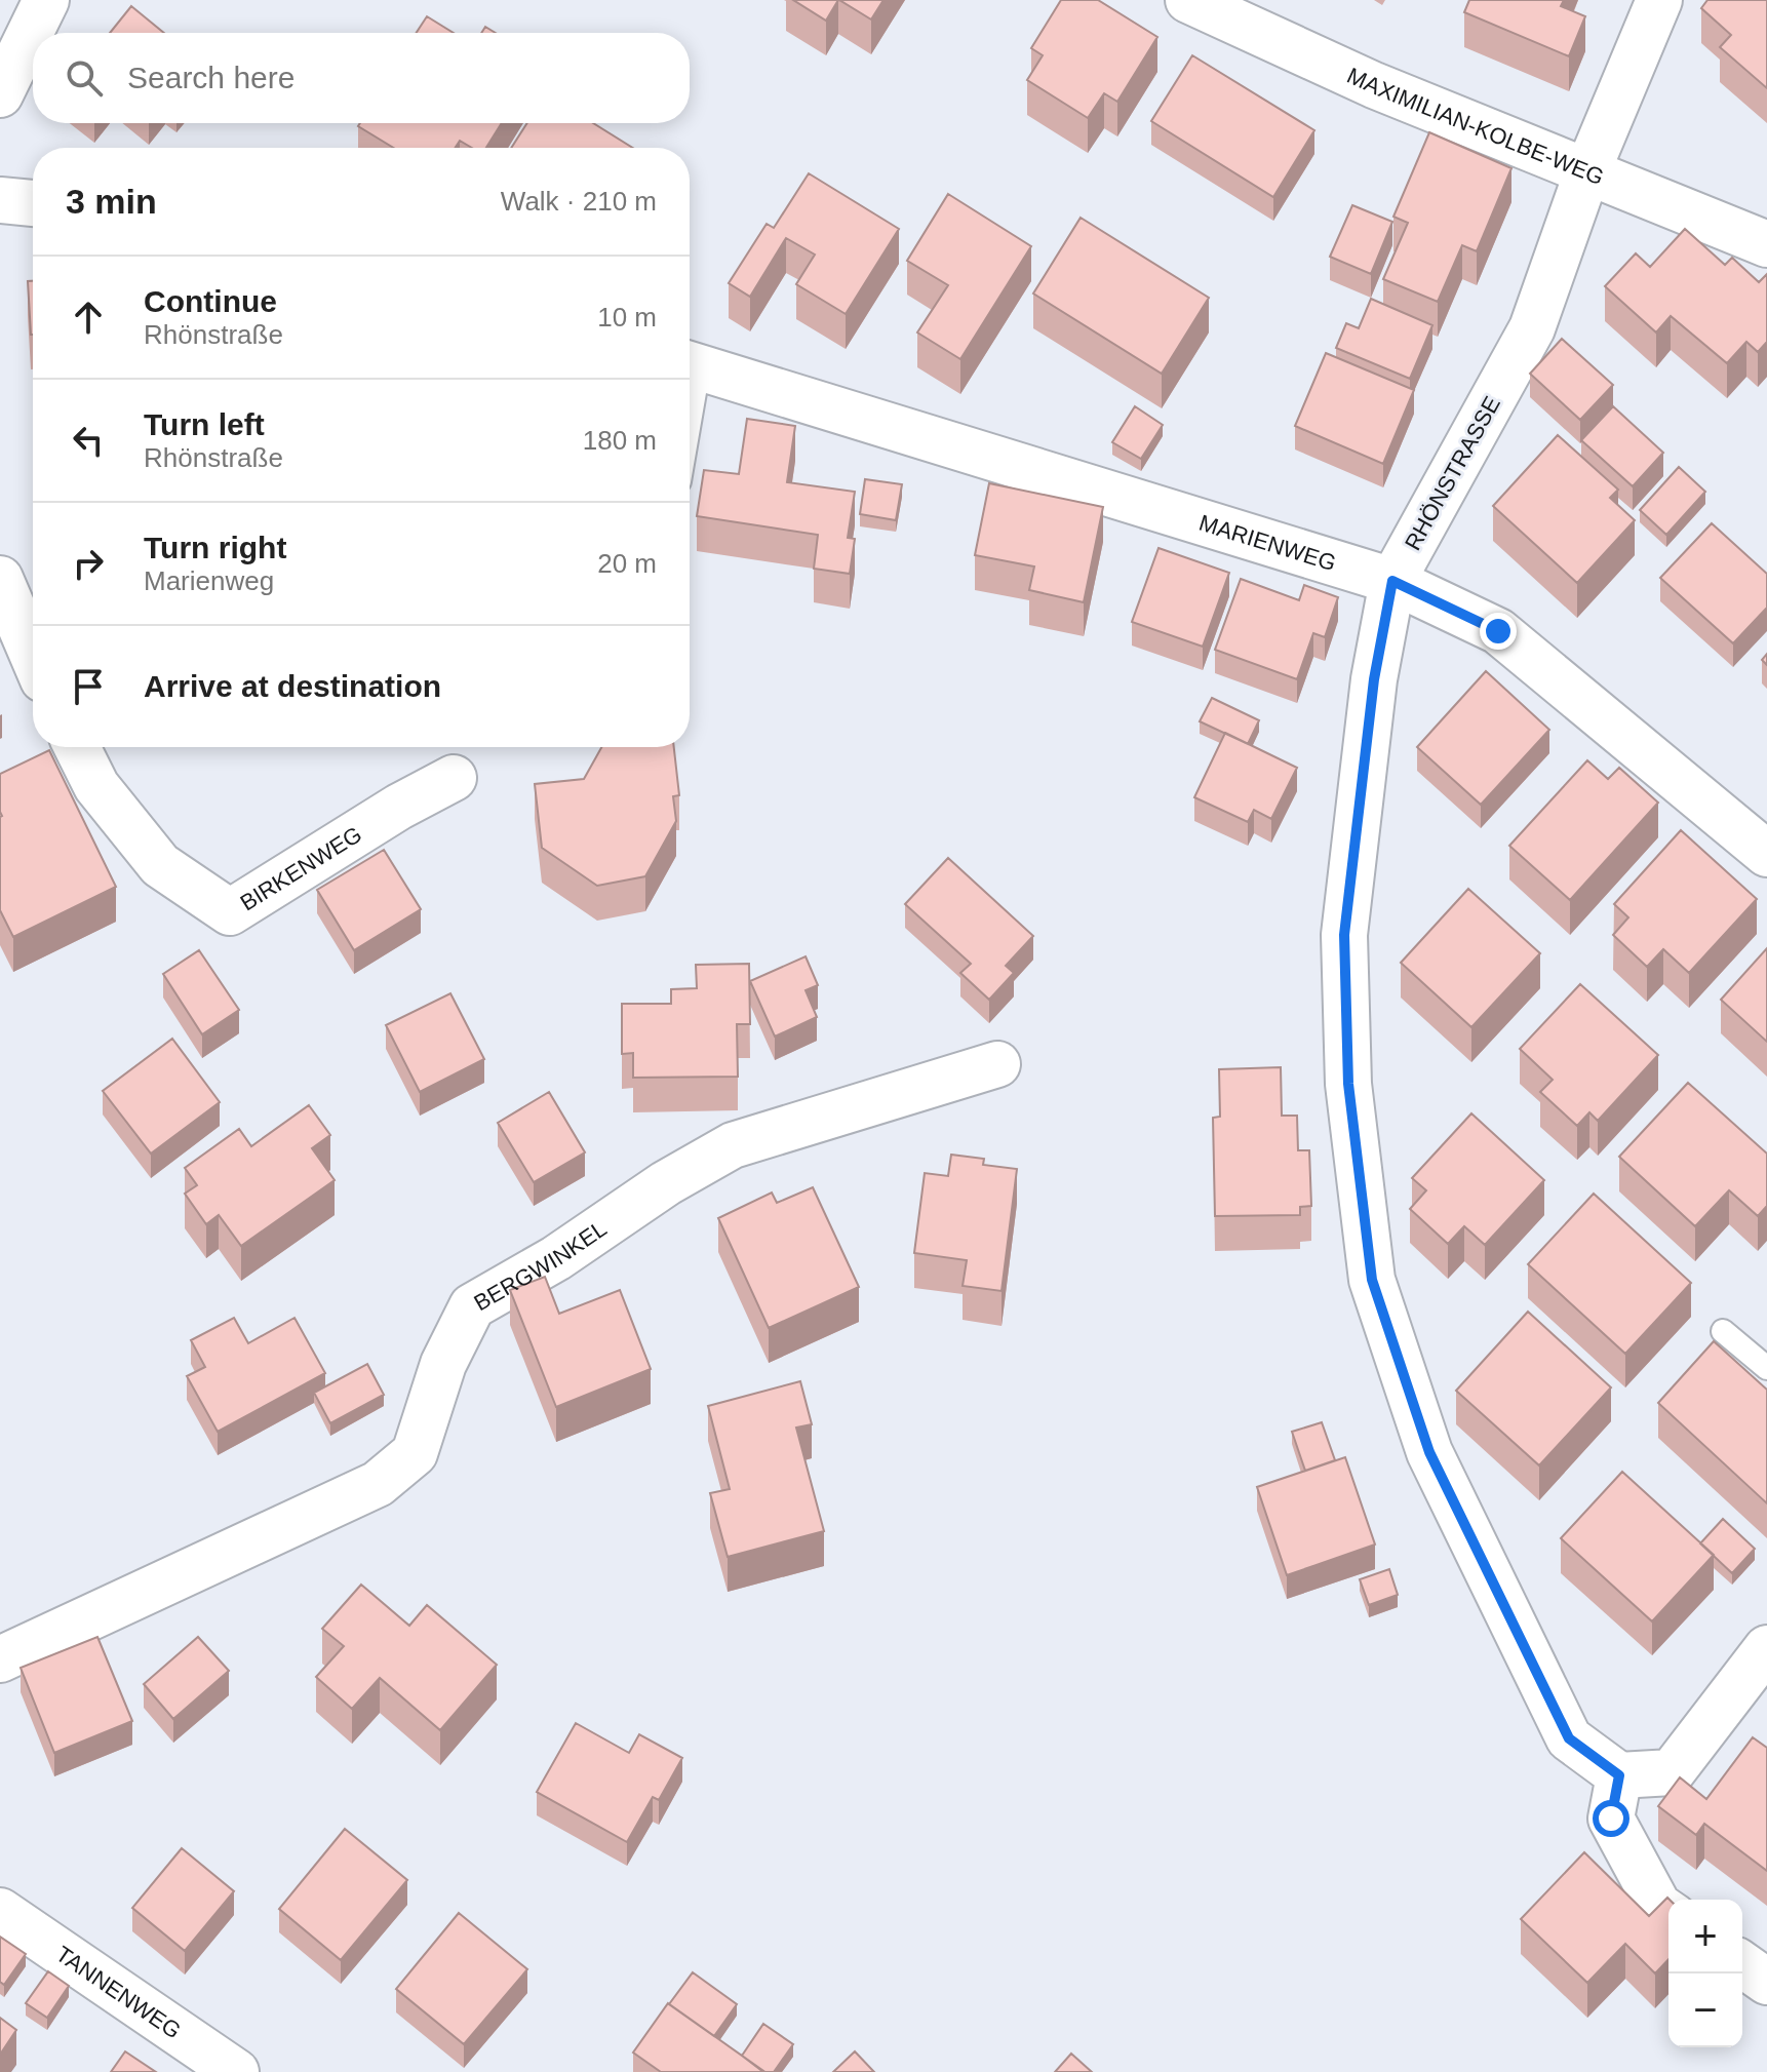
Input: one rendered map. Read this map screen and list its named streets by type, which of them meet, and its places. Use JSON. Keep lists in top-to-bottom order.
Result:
{
  "streets": {
    "street": [
      "MAXIMILIAN-KOLBE-WEG",
      "RHÖNSTRASSE",
      "MARIENWEG",
      "BIRKENWEG",
      "BERGWINKEL",
      "TANNENWEG"
    ]
  },
  "crossings": [
    ["MAXIMILIAN-KOLBE-WEG", "RHÖNSTRASSE"],
    ["RHÖNSTRASSE", "MARIENWEG"]
  ],
  "page": {
    "search": "Search here",
    "heading": ["3 min", "Walk · 210 m"],
    "list": [
      ["Continue", "Rhönstraße", "10 m"],
      ["Turn left", "Rhönstraße", "180 m"],
      ["Turn right", "Marienweg", "20 m"],
      "Arrive at destination"
    ],
    "map_buttons": ["+", "−"]
  }
}
